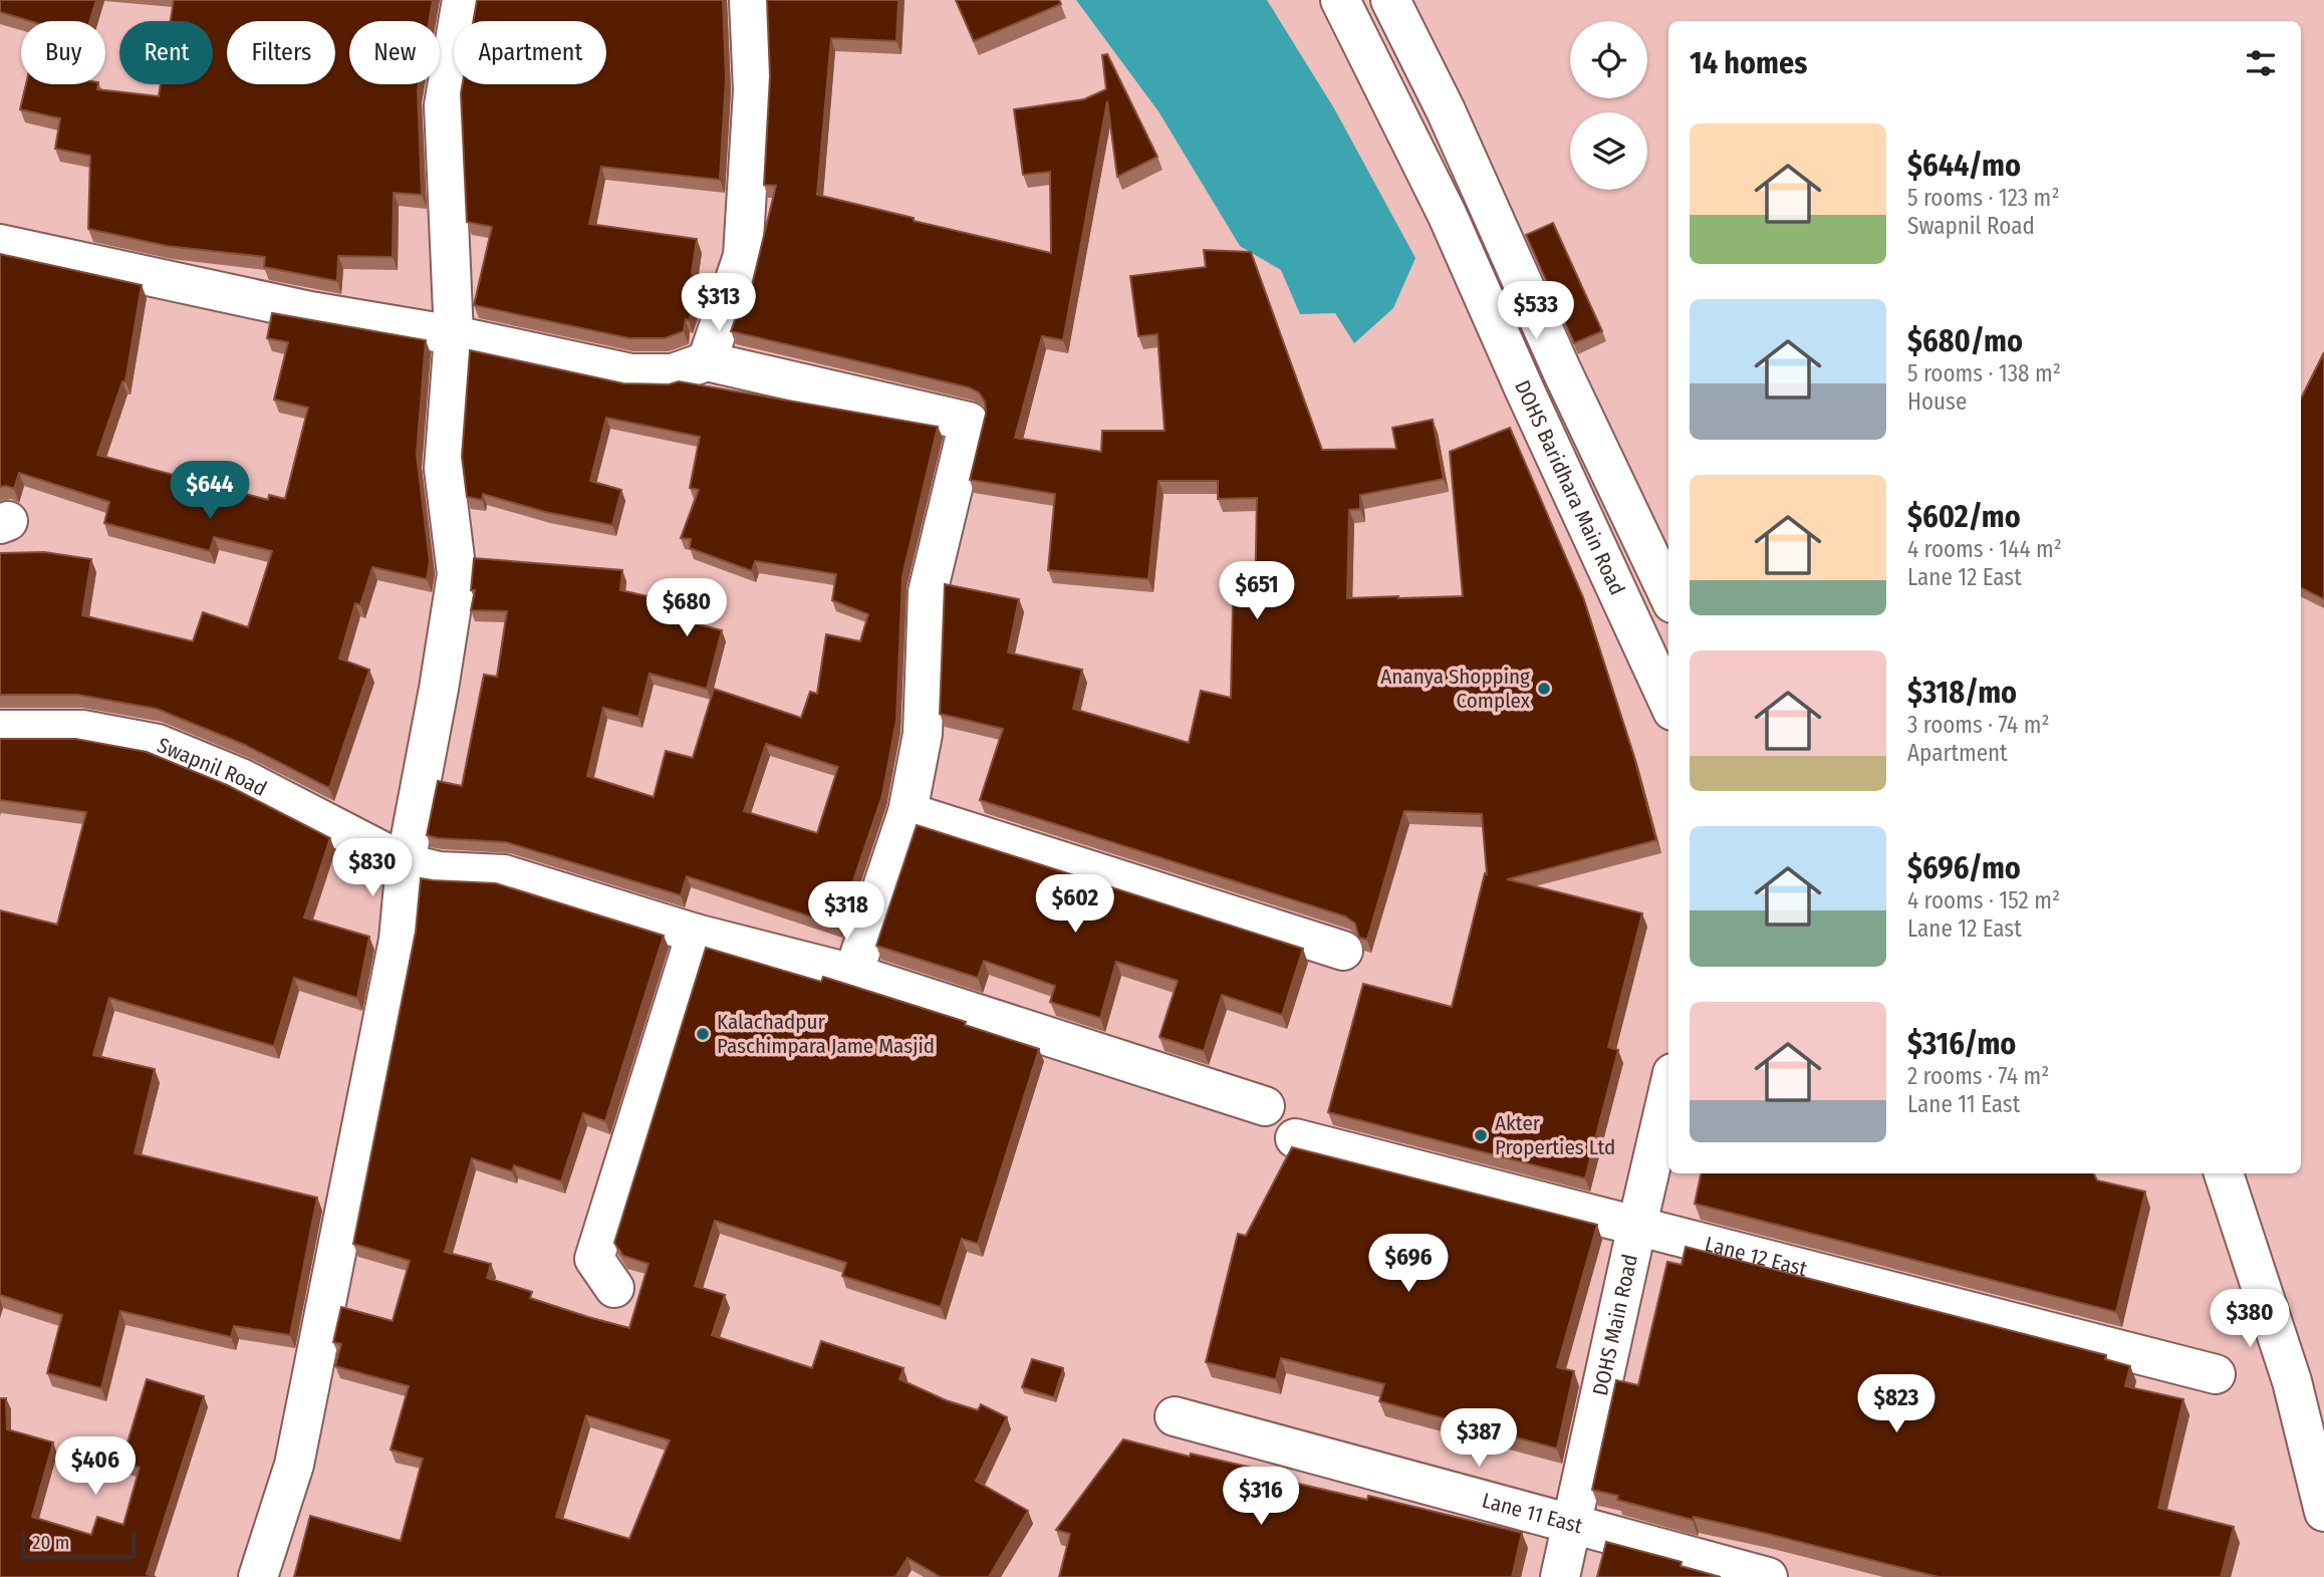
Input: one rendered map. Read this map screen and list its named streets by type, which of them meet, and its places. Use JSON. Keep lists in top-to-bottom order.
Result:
{
  "streets": {
    "street": [
      "DOHS Baridhara Main Road",
      "Swapnil Road",
      "Lane 12 East",
      "DOHS Main Road",
      "Lane 11 East"
    ]
  },
  "crossings": [
    ["Lane 12 East", "DOHS Main Road"],
    ["DOHS Main Road", "Lane 11 East"]
  ],
  "places": ["Ananya Shopping Complex", "Kalachadpur Paschimpara Jame Masjid", "Akter Properties Ltd"],
  "scale_bar": "20 m",
  "page": {
    "chip": [
      "Buy",
      "Rent",
      "Filters",
      "New",
      "Apartment"
    ],
    "heading": "14 homes",
    "list": [
      {
        "name": "$644/mo",
        "note": "5 rooms · 123 m² · Swapnil Road"
      },
      {
        "name": "$680/mo",
        "note": "5 rooms · 138 m² · House"
      },
      {
        "name": "$602/mo",
        "note": "4 rooms · 144 m² · Lane 12 East"
      },
      {
        "name": "$318/mo",
        "note": "3 rooms · 74 m² · Apartment"
      },
      {
        "name": "$696/mo",
        "note": "4 rooms · 152 m² · Lane 12 East"
      },
      {
        "name": "$316/mo",
        "note": "2 rooms · 74 m² · Lane 11 East"
      }
    ],
    "price": [
      "$313",
      "$533",
      "$644",
      "$651",
      "$680",
      "$830",
      "$602",
      "$318",
      "$696",
      "$380",
      "$823",
      "$387",
      "$406",
      "$316"
    ],
    "scale": "20 m"
  }
}
